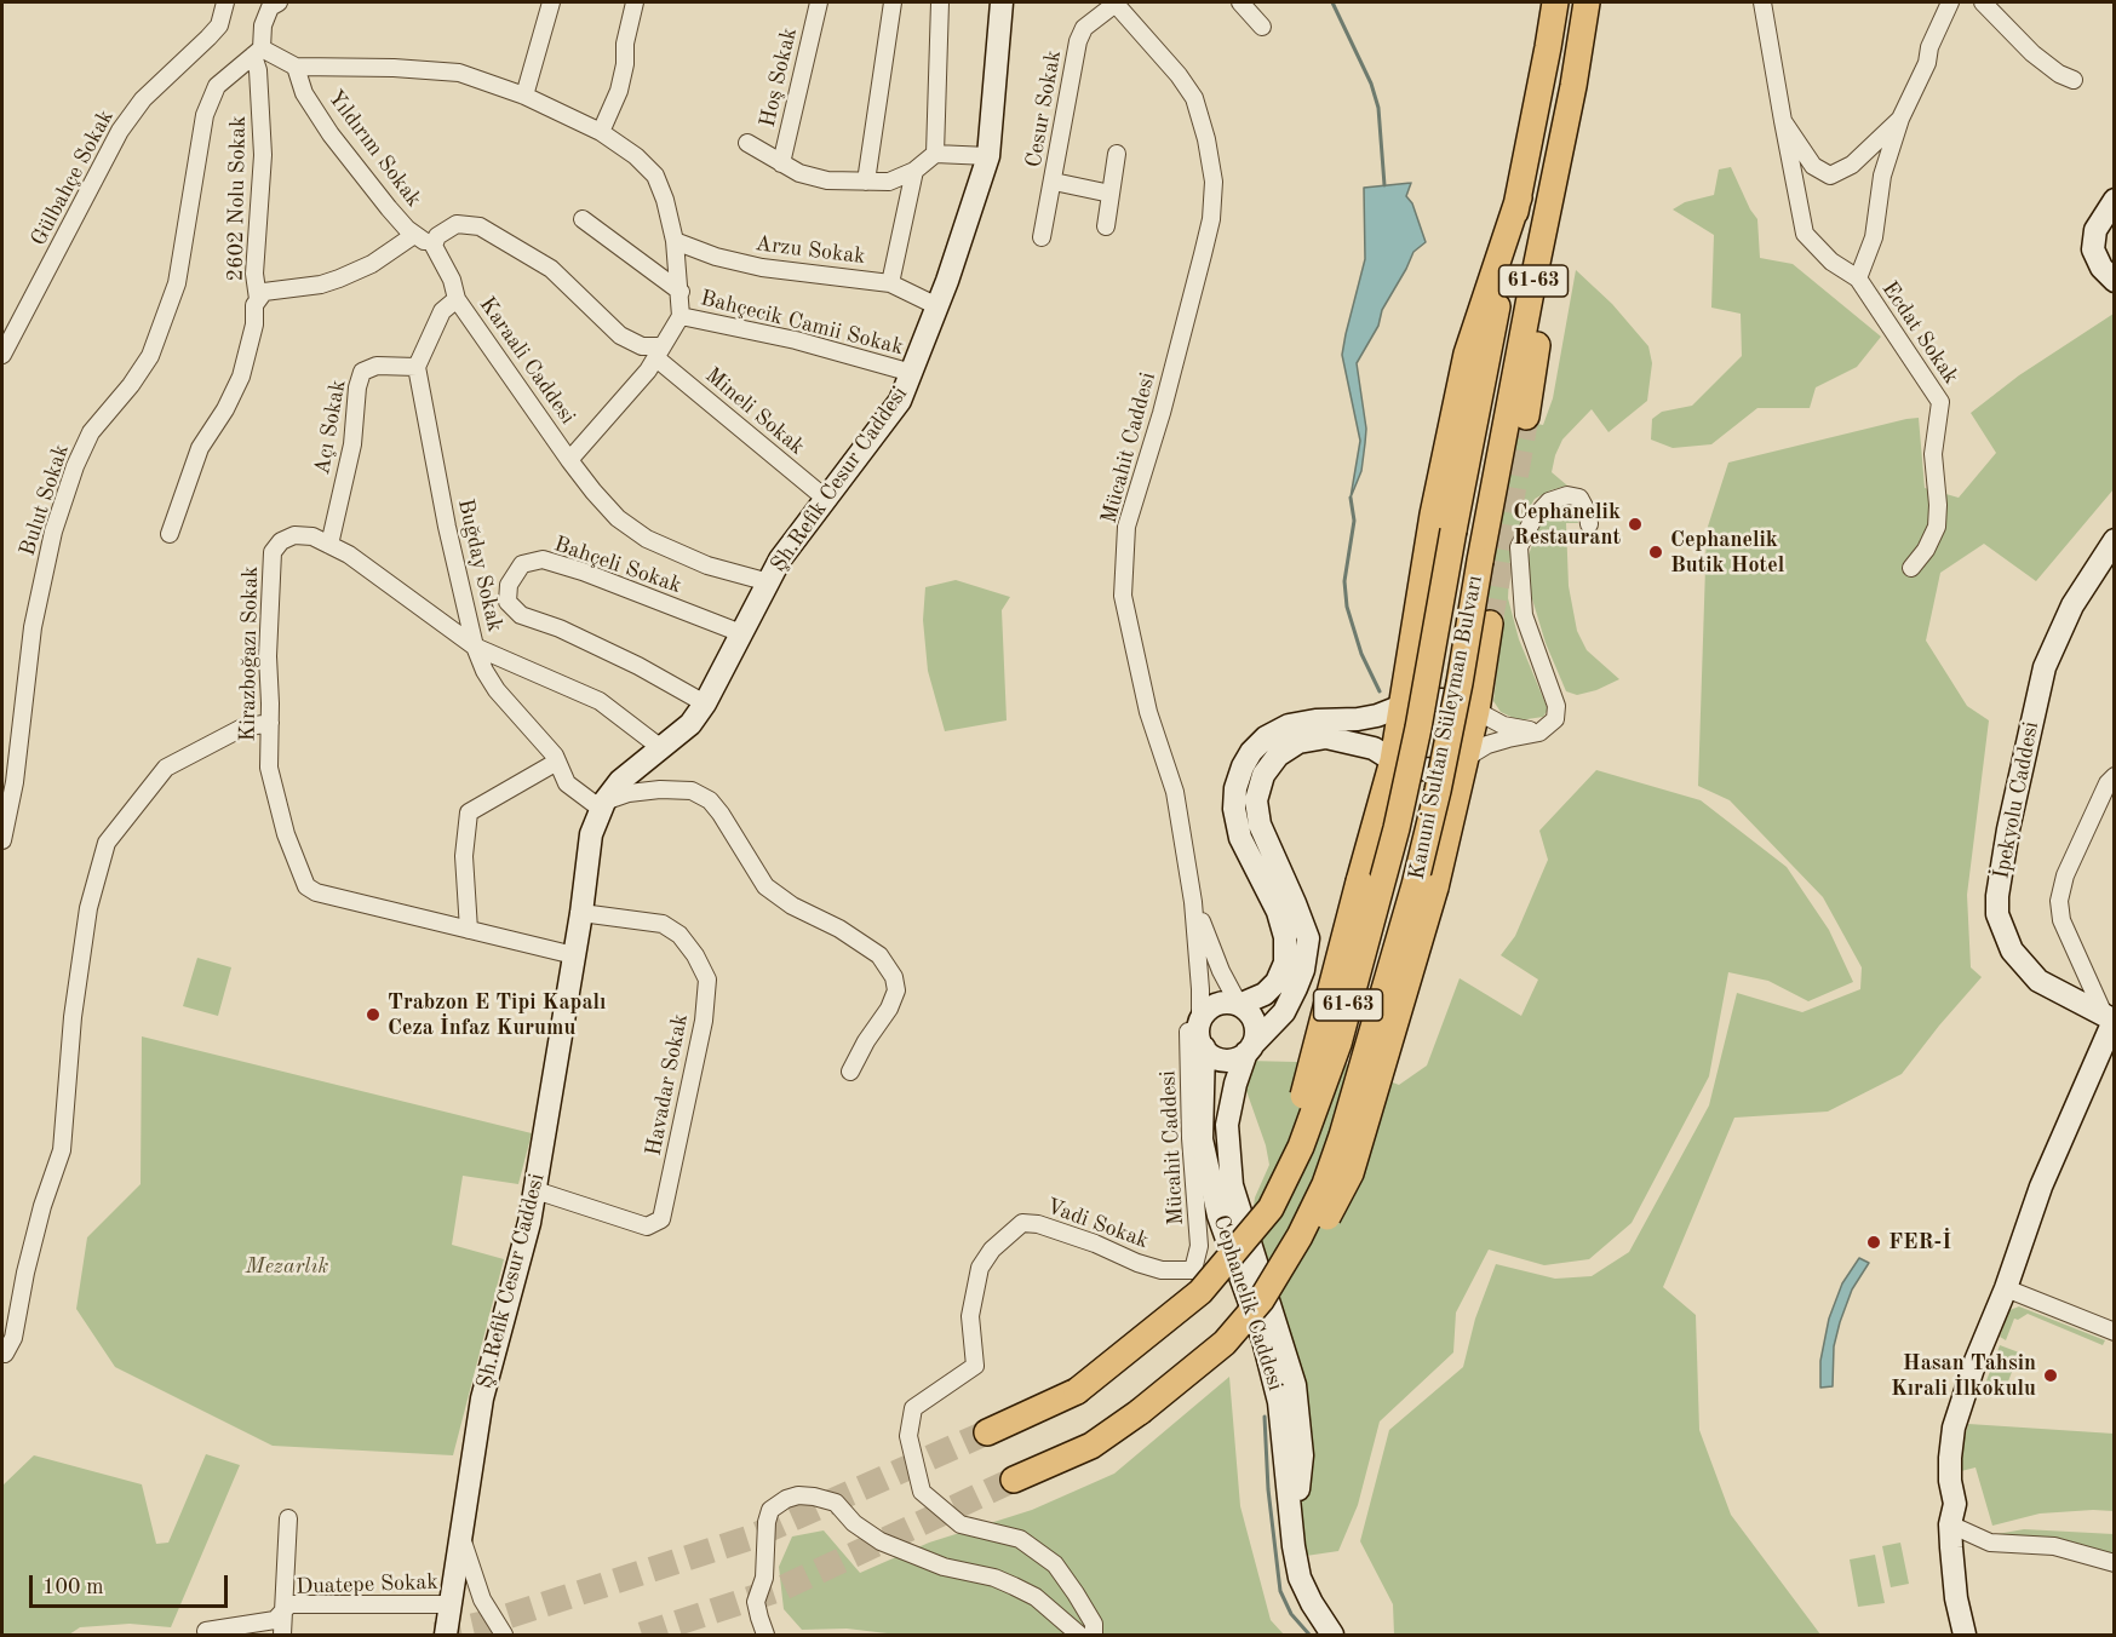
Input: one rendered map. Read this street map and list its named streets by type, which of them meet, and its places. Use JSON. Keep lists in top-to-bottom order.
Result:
{
  "streets": {
    "main road": ["61-63", "Kanuni Sultan Süleyman Bulvarı"],
    "street": [
      "Hoş Sokak",
      "Cesur Sokak",
      "Yıldırım Sokak",
      "Gülbahçe Sokak",
      "2602 Nolu Sokak",
      "Arzu Sokak",
      "Bahçecik Camii Sokak",
      "Ecdat Sokak",
      "Karaali Caddesi",
      "Mineli Sokak",
      "Açı Sokak",
      "Mücahit Caddesi",
      "Şh.Refik Cesur Caddesi",
      "Bulut Sokak",
      "Buğday Sokak",
      "Bahçeli Sokak",
      "Kirazboğazı Sokak",
      "İpekyolu Caddesi",
      "Havadar Sokak",
      "Vadi Sokak",
      "Cephanelik Caddesi",
      "Duatepe Sokak"
    ]
  },
  "crossings": [
    ["Cesur Sokak", "Mücahit Caddesi"],
    ["Yıldırım Sokak", "Karaali Caddesi"],
    ["2602 Nolu Sokak", "Bulut Sokak"],
    ["Arzu Sokak", "Şh.Refik Cesur Caddesi"],
    ["61-63", "Kanuni Sultan Süleyman Bulvarı"],
    ["Bahçecik Camii Sokak", "Şh.Refik Cesur Caddesi"],
    ["Karaali Caddesi", "Şh.Refik Cesur Caddesi"],
    ["Mineli Sokak", "Şh.Refik Cesur Caddesi"],
    ["Açı Sokak", "Buğday Sokak"],
    ["Açı Sokak", "Kirazboğazı Sokak"],
    ["Mücahit Caddesi", "Vadi Sokak"],
    ["Mücahit Caddesi", "Cephanelik Caddesi"],
    ["Şh.Refik Cesur Caddesi", "Buğday Sokak"],
    ["Şh.Refik Cesur Caddesi", "Bahçeli Sokak"],
    ["Şh.Refik Cesur Caddesi", "Kirazboğazı Sokak"],
    ["Şh.Refik Cesur Caddesi", "Havadar Sokak"],
    ["Şh.Refik Cesur Caddesi", "Duatepe Sokak"],
    ["Buğday Sokak", "Kirazboğazı Sokak"]
  ],
  "parks": ["Mezarlık"],
  "places": [
    "Cephanelik Restaurant",
    "Cephanelik Butik Hotel",
    "Trabzon E Tipi Kapalı Ceza İnfaz Kurumu",
    "FER-İ",
    "Hasan Tahsin Kırali İlkokulu"
  ],
  "scale_bar": "100 m"
}
